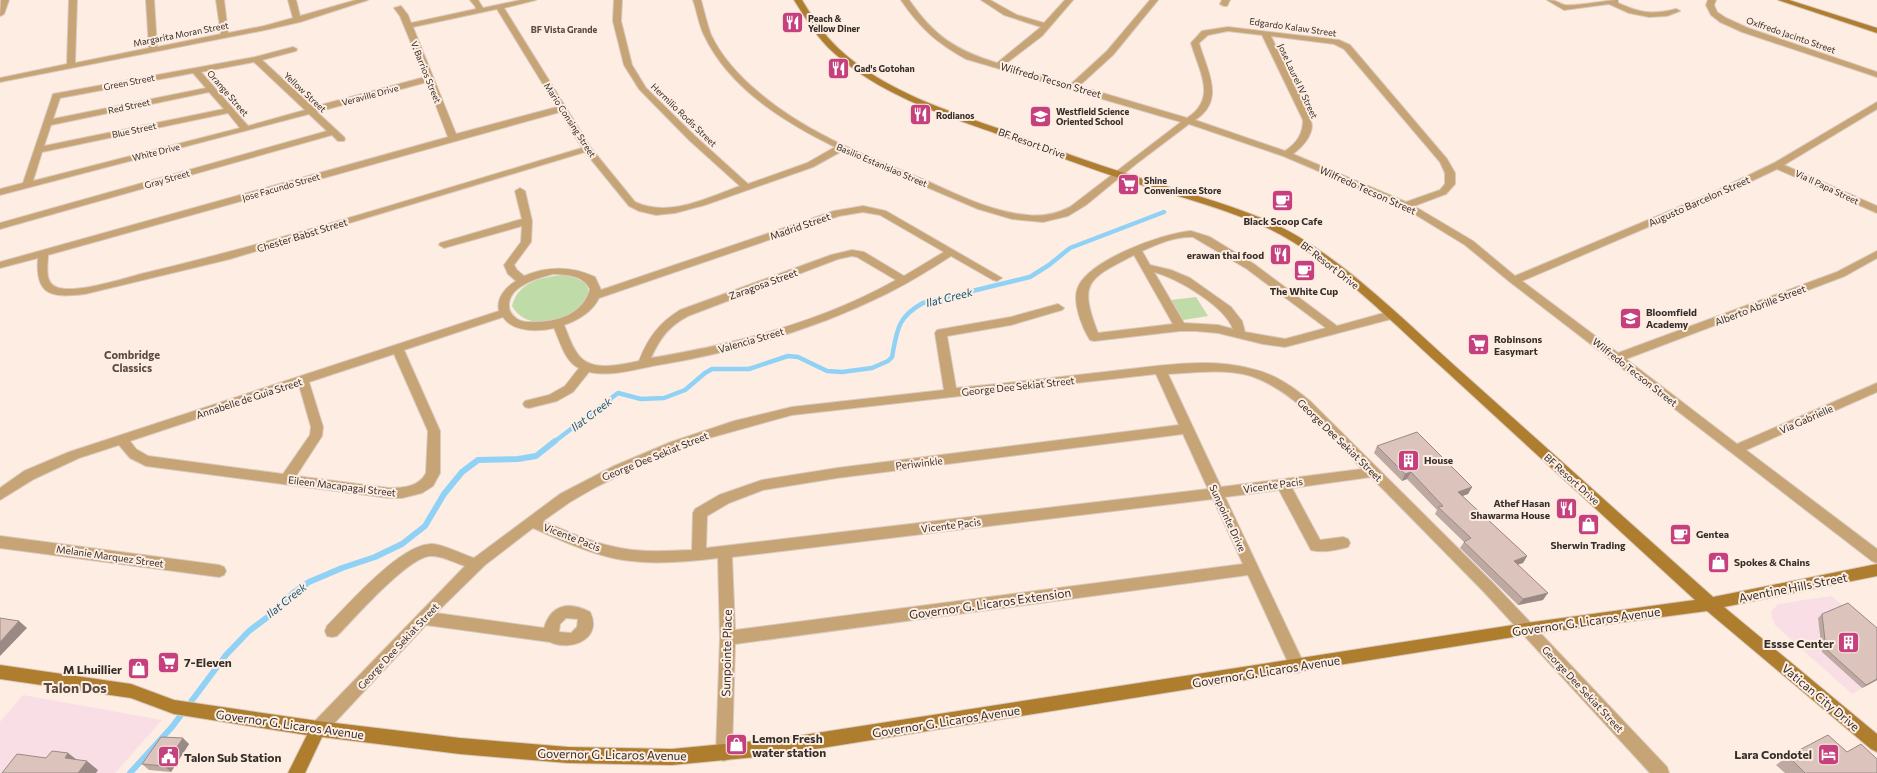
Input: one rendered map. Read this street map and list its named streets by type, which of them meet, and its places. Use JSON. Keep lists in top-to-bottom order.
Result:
{
  "streets": {
    "street": [
      "Edgardo Kalaw Street",
      "Margarita Moran Street",
      "Oxlfredo Jacinto Street",
      "V. Barrios Street",
      "Wilfredo Tecson Street",
      "Jose Laurel IV Street",
      "Green Street",
      "Yellow Street",
      "Orange Street",
      "Veraville Drive",
      "Red Street",
      "Hermilio Rodis Street",
      "Mario Consing Street",
      "Blue Street",
      "BF Resort Drive",
      "White Drive",
      "Basilio Estanislao Street",
      "Gray Street",
      "Jose Facundo Street",
      "Via Il Papa Street",
      "Augusto Barcelon Street",
      "Madrid Street",
      "Chester Babst Street",
      "Zaragosa Street",
      "Alberto Abrille Street",
      "Valencia Street",
      "George Dee Sekiat Street",
      "Annabelle de Guia Street",
      "Via Gabrielle",
      "Periwinkle",
      "Vicente Pacis",
      "Eileen Macapagal Street",
      "Sunpointe Drive",
      "Melanie Marquez Street",
      "Aventine Hills Street",
      "Governor G. Licaros Extension",
      "Governor G. Licaros Avenue",
      "Sunpointe Place",
      "Vatican City Drive"
    ]
  },
  "crossings": [
    ["Edgardo Kalaw Street", "Wilfredo Tecson Street"],
    ["Edgardo Kalaw Street", "Jose Laurel IV Street"],
    ["Edgardo Kalaw Street", "BF Resort Drive"],
    ["Edgardo Kalaw Street", "Basilio Estanislao Street"],
    ["V. Barrios Street", "Veraville Drive"],
    ["V. Barrios Street", "Jose Facundo Street"],
    ["Wilfredo Tecson Street", "Jose Laurel IV Street"],
    ["Wilfredo Tecson Street", "Augusto Barcelon Street"],
    ["Wilfredo Tecson Street", "Alberto Abrille Street"],
    ["Wilfredo Tecson Street", "Via Gabrielle"],
    ["Green Street", "Yellow Street"],
    ["Green Street", "Orange Street"],
    ["Green Street", "Red Street"],
    ["Green Street", "Blue Street"],
    ["Green Street", "White Drive"],
    ["Yellow Street", "Veraville Drive"],
    ["Yellow Street", "White Drive"],
    ["Yellow Street", "Gray Street"],
    ["Orange Street", "Red Street"],
    ["Orange Street", "Blue Street"],
    ["Orange Street", "White Drive"],
    ["Veraville Drive", "White Drive"],
    ["Hermilio Rodis Street", "Mario Consing Street"],
    ["Mario Consing Street", "Basilio Estanislao Street"],
    ["Mario Consing Street", "Jose Facundo Street"],
    ["Mario Consing Street", "Chester Babst Street"],
    ["BF Resort Drive", "Basilio Estanislao Street"],
    ["BF Resort Drive", "Aventine Hills Street"],
    ["BF Resort Drive", "Governor G. Licaros Avenue"],
    ["BF Resort Drive", "Vatican City Drive"],
    ["Jose Facundo Street", "Chester Babst Street"],
    ["Via Il Papa Street", "Augusto Barcelon Street"],
    ["Madrid Street", "Valencia Street"],
    ["Madrid Street", "Annabelle de Guia Street"],
    ["Zaragosa Street", "Valencia Street"],
    ["Valencia Street", "Annabelle de Guia Street"],
    ["George Dee Sekiat Street", "Vicente Pacis"],
    ["George Dee Sekiat Street", "Sunpointe Drive"],
    ["George Dee Sekiat Street", "Governor G. Licaros Avenue"],
    ["Annabelle de Guia Street", "Eileen Macapagal Street"],
    ["Periwinkle", "Vicente Pacis"],
    ["Periwinkle", "Sunpointe Drive"],
    ["Vicente Pacis", "Sunpointe Drive"],
    ["Vicente Pacis", "Sunpointe Place"],
    ["Sunpointe Drive", "Governor G. Licaros Extension"],
    ["Sunpointe Drive", "Governor G. Licaros Avenue"],
    ["Aventine Hills Street", "Governor G. Licaros Avenue"],
    ["Aventine Hills Street", "Vatican City Drive"],
    ["Governor G. Licaros Extension", "Sunpointe Place"],
    ["Governor G. Licaros Avenue", "Sunpointe Place"],
    ["Governor G. Licaros Avenue", "Vatican City Drive"]
  ],
  "districts": ["BF Vista Grande", "Combridge Classics", "Talon Dos"],
  "water": ["Ilat Creek"],
  "places": {
    "restaurant": [
      "Peach & Yellow Diner",
      "Gad's Gotohan",
      "Rodianos",
      "erawan thai food",
      "Athef Hasan Shawarma House"
    ],
    "school or university": ["Westfield Science Oriented School", "Bloomfield Academy"],
    "supermarket": ["Shine Convenience Store", "Robinsons Easymart", "7-Eleven"],
    "cafe": ["Black Scoop Cafe", "The White Cup", "Gentea"],
    "building": ["House", "Essse Center"],
    "shop": [
      "Sherwin Trading",
      "Spokes & Chains",
      "M Lhuillier",
      "Lemon Fresh water station"
    ],
    "hotel": ["Lara Condotel"],
    "public building": ["Talon Sub Station"]
  }
}
